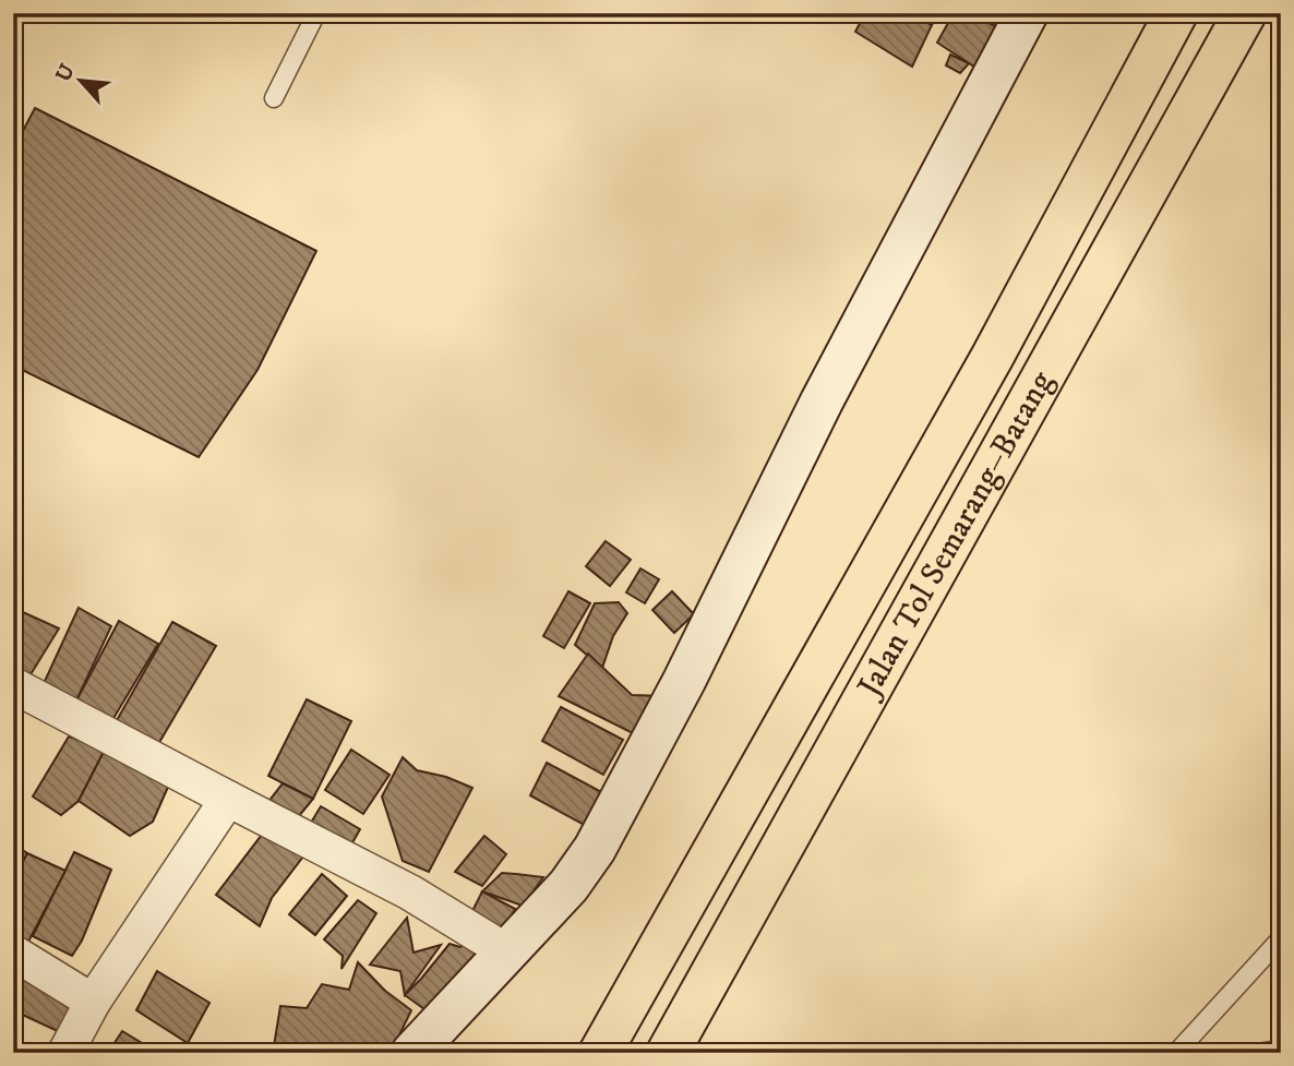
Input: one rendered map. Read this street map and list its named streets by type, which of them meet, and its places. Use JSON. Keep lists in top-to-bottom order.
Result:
{
  "streets": {
    "highway": ["Jalan Tol Semarang–Batang"]
  },
  "north": "top left"
}
